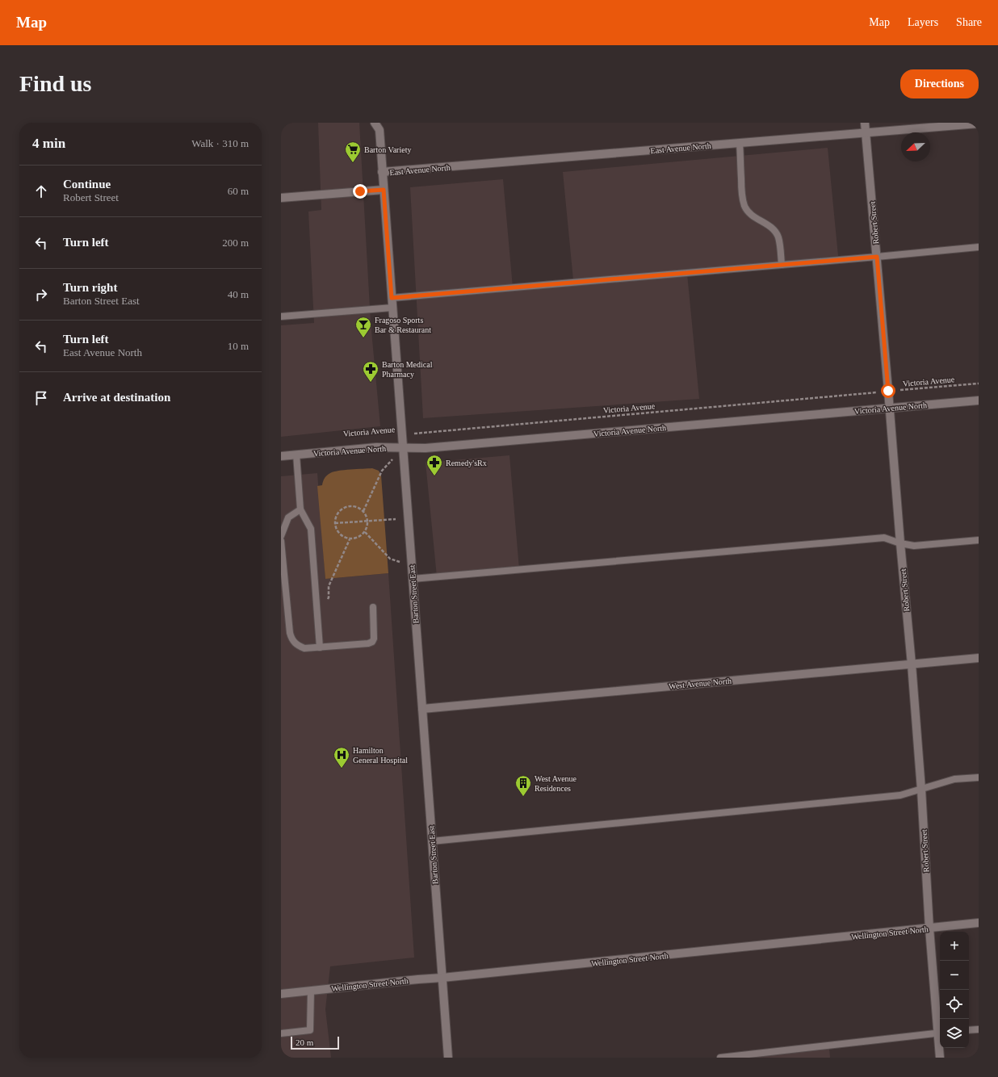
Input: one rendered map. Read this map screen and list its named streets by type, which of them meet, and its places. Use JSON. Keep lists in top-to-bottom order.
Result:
{
  "streets": {
    "main road": [
      "East Avenue North",
      "Robert Street",
      "Victoria Avenue North",
      "Barton Street East",
      "West Avenue North",
      "Wellington Street North"
    ],
    "path": ["Victoria Avenue"]
  },
  "crossings": [
    ["East Avenue North", "Robert Street"],
    ["East Avenue North", "Barton Street East"],
    ["Robert Street", "Victoria Avenue"],
    ["Robert Street", "Victoria Avenue North"],
    ["Robert Street", "West Avenue North"],
    ["Robert Street", "Wellington Street North"],
    ["Victoria Avenue", "Barton Street East"],
    ["Victoria Avenue North", "Barton Street East"],
    ["Barton Street East", "West Avenue North"],
    ["Barton Street East", "Wellington Street North"]
  ],
  "places": {
    "supermarket": ["Barton Variety"],
    "bar": ["Fragoso Sports Bar & Restaurant"],
    "pharmacy": ["Barton Medical Pharmacy", "Remedy'sRx"],
    "hospital": ["Hamilton General Hospital"],
    "building": ["West Avenue Residences"]
  },
  "scale_bar": "20 m",
  "north": "bottom left",
  "page": {
    "header": "Map",
    "nav": ["Map", "Layers", "Share"],
    "buttons": "Directions",
    "title": "Find us",
    "heading": ["4 min", "Walk · 310 m"],
    "list": [
      ["Continue", "Robert Street", "60 m"],
      ["Turn left", "200 m"],
      ["Turn right", "Barton Street East", "40 m"],
      ["Turn left", "East Avenue North", "10 m"],
      "Arrive at destination"
    ],
    "map_buttons": ["+", "−"],
    "scale": "20 m"
  }
}
